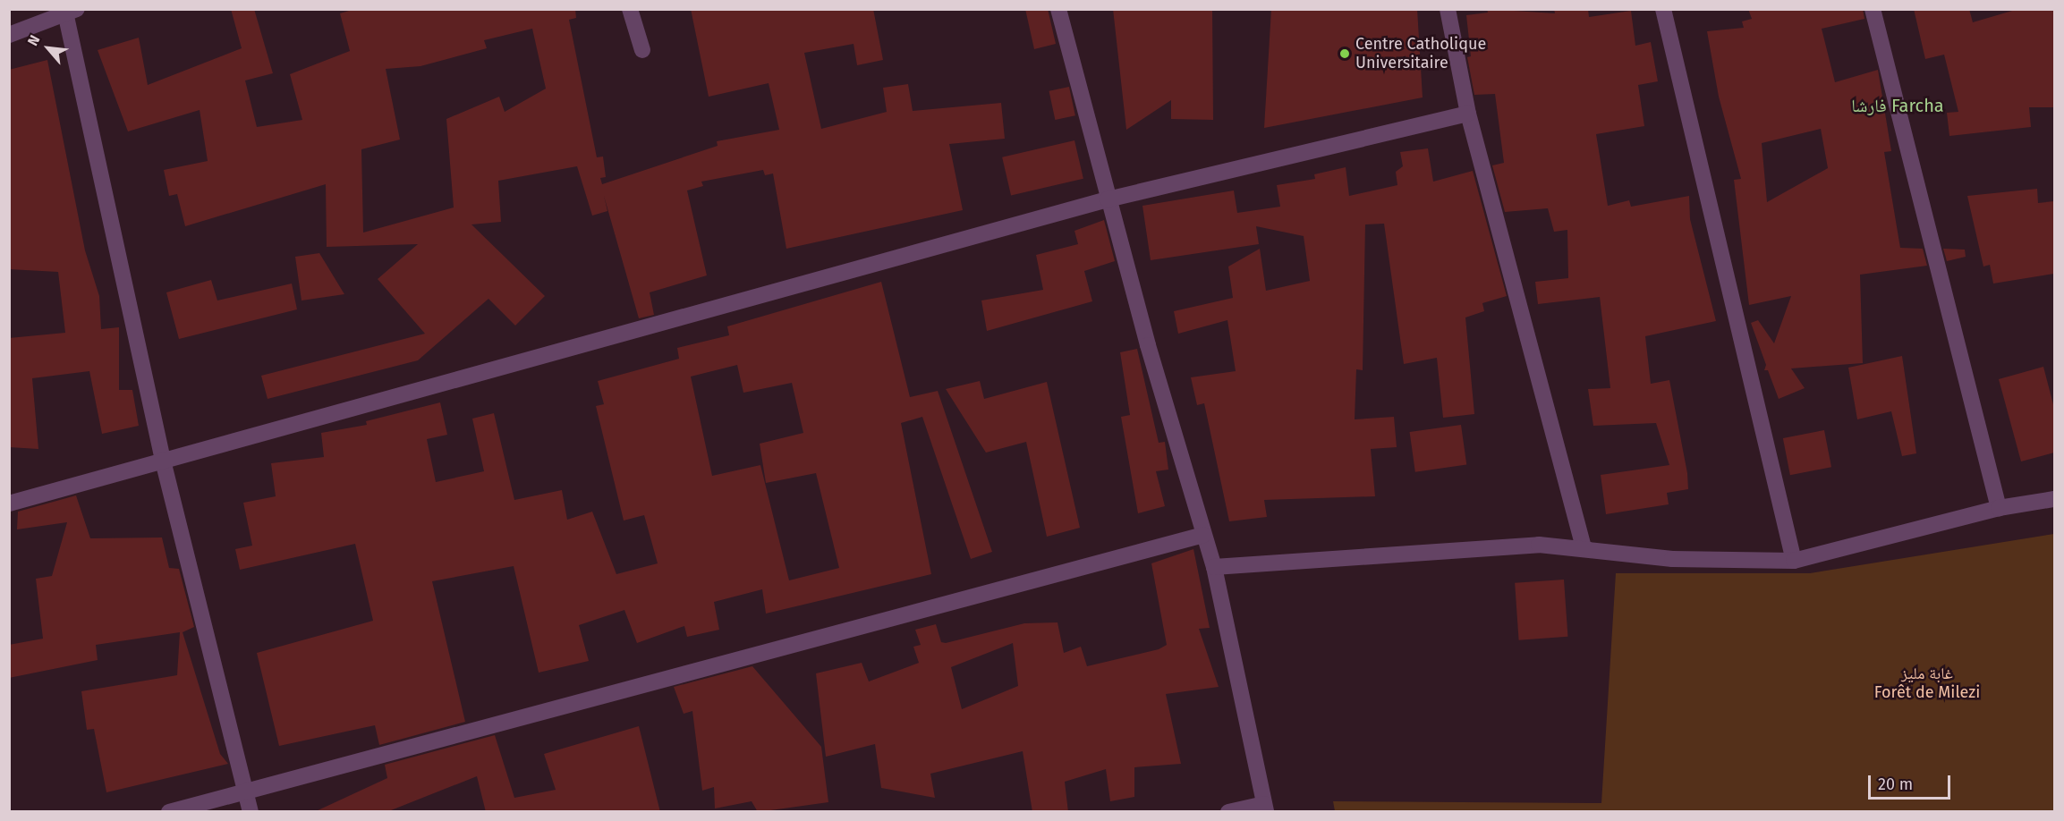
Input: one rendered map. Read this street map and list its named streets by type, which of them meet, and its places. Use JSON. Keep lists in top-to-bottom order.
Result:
{
  "districts": ["فارشا Farcha"],
  "parks": ["غابة مليز Forêt de Milezi"],
  "places": ["Centre Catholique Universitaire"],
  "scale_bar": "20 m",
  "north": "top left"
}
